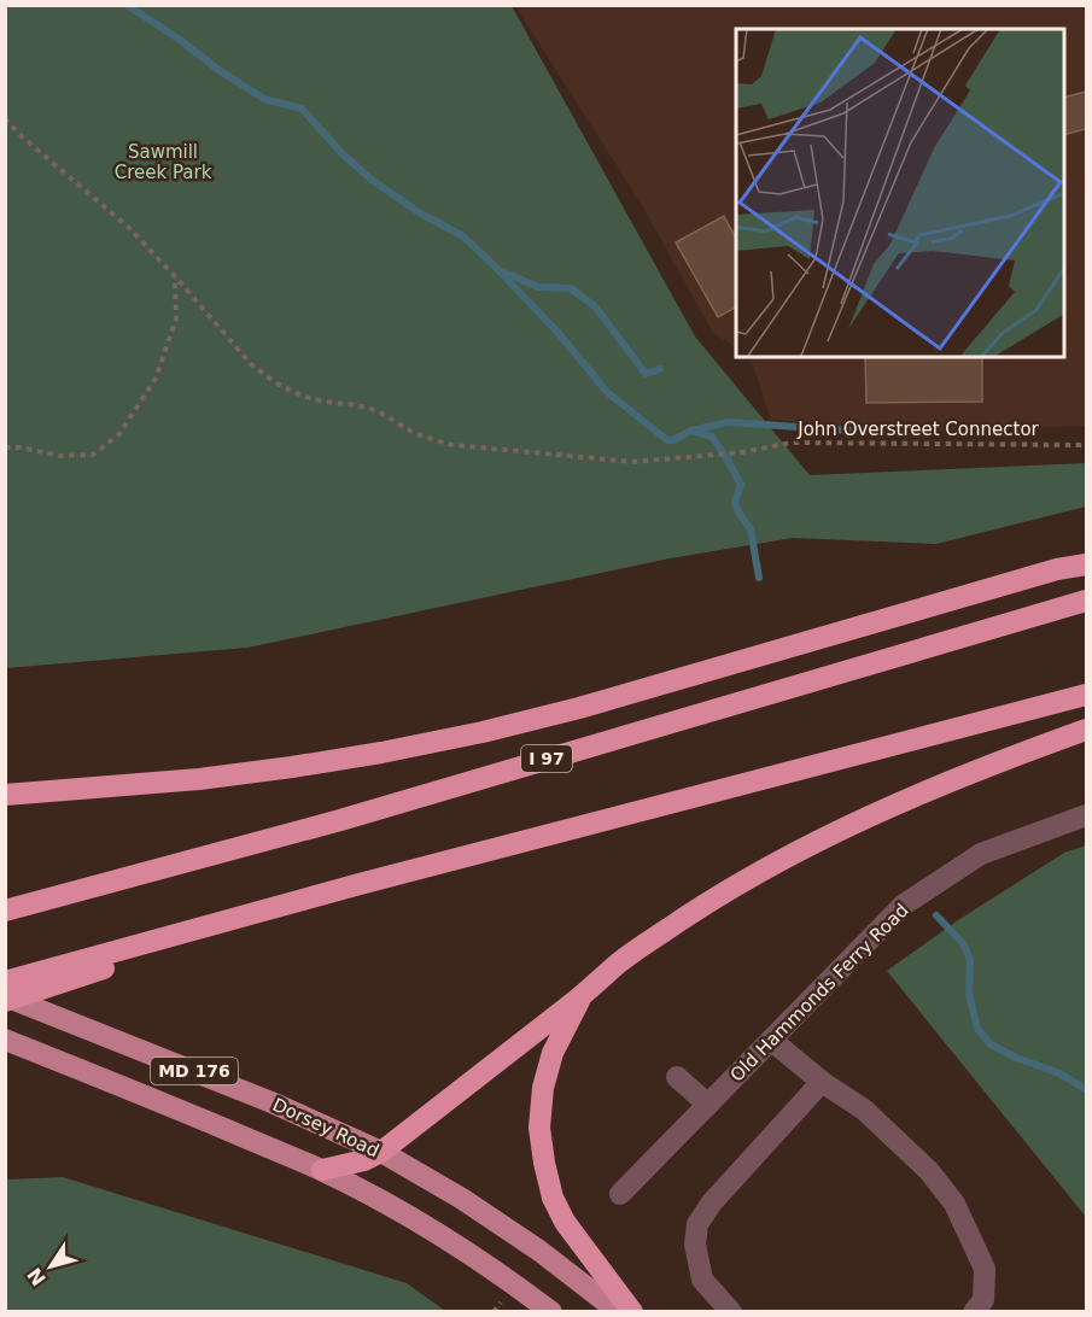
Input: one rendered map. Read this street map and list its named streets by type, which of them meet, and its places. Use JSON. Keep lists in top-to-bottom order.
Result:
{
  "streets": {
    "highway": ["I 97"],
    "main road": ["MD 176", "Dorsey Road"],
    "street": ["Old Hammonds Ferry Road"],
    "path": ["John Overstreet Connector"]
  },
  "parks": ["Sawmill Creek Park"],
  "north": "bottom left"
}
